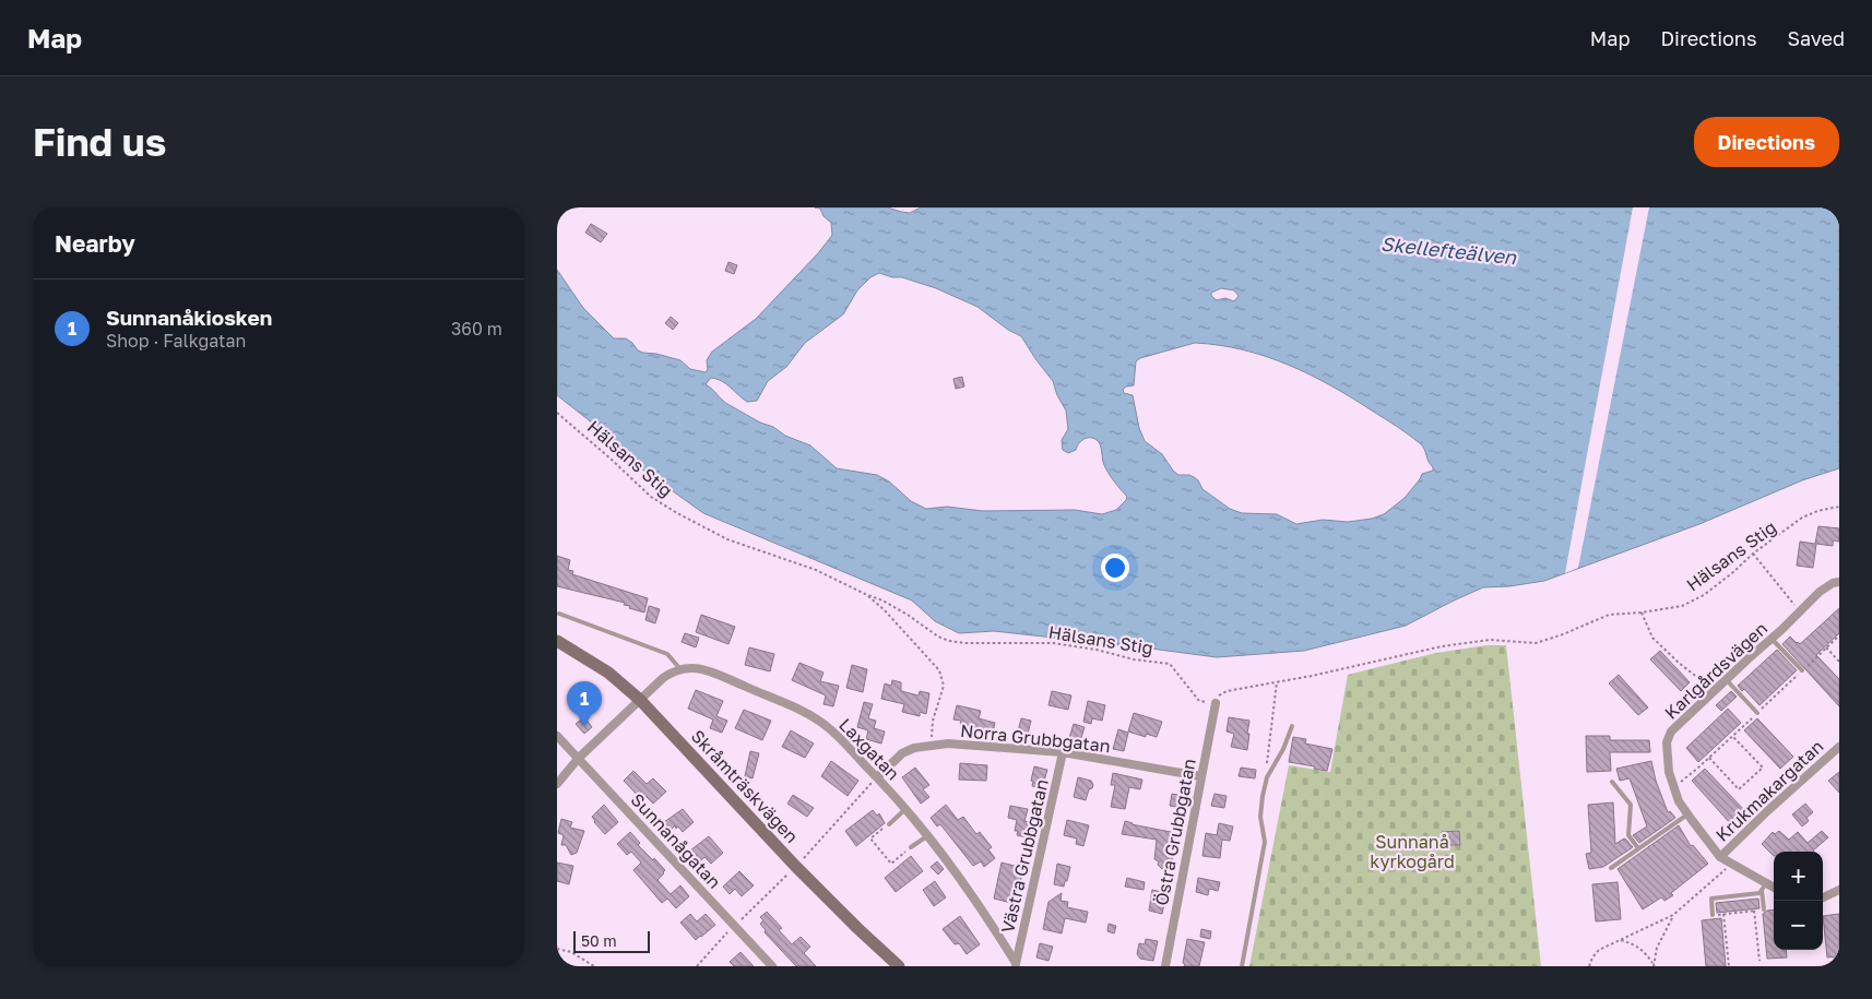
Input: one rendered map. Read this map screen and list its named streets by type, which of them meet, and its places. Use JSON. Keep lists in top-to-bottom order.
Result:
{
  "streets": {
    "main road": ["Skråmträskvägen"],
    "street": [
      "Karlgårdsvägen",
      "Norra Grubbgatan",
      "Laxgatan",
      "Krukmakargatan",
      "Östra Grubbgatan",
      "Sunnanågatan",
      "Västra Grubbgatan"
    ],
    "path": ["Hälsans Stig"]
  },
  "crossings": [
    ["Hälsans Stig", "Östra Grubbgatan"],
    ["Karlgårdsvägen", "Krukmakargatan"],
    ["Norra Grubbgatan", "Laxgatan"],
    ["Norra Grubbgatan", "Östra Grubbgatan"],
    ["Norra Grubbgatan", "Västra Grubbgatan"],
    ["Laxgatan", "Västra Grubbgatan"]
  ],
  "water": ["Skellefteälven"],
  "parks": ["Sunnanå kyrkogård"],
  "scale_bar": "50 m",
  "page": {
    "header": "Map",
    "nav": ["Map", "Directions", "Saved"],
    "buttons": "Directions",
    "title": "Find us",
    "heading": "Nearby",
    "list": [
      {
        "mark": "1",
        "name": "Sunnanåkiosken",
        "note": "Shop · Falkgatan",
        "value": "360 m"
      }
    ],
    "pins": "1",
    "map_buttons": ["+", "−"],
    "scale": "50 m"
  }
}
